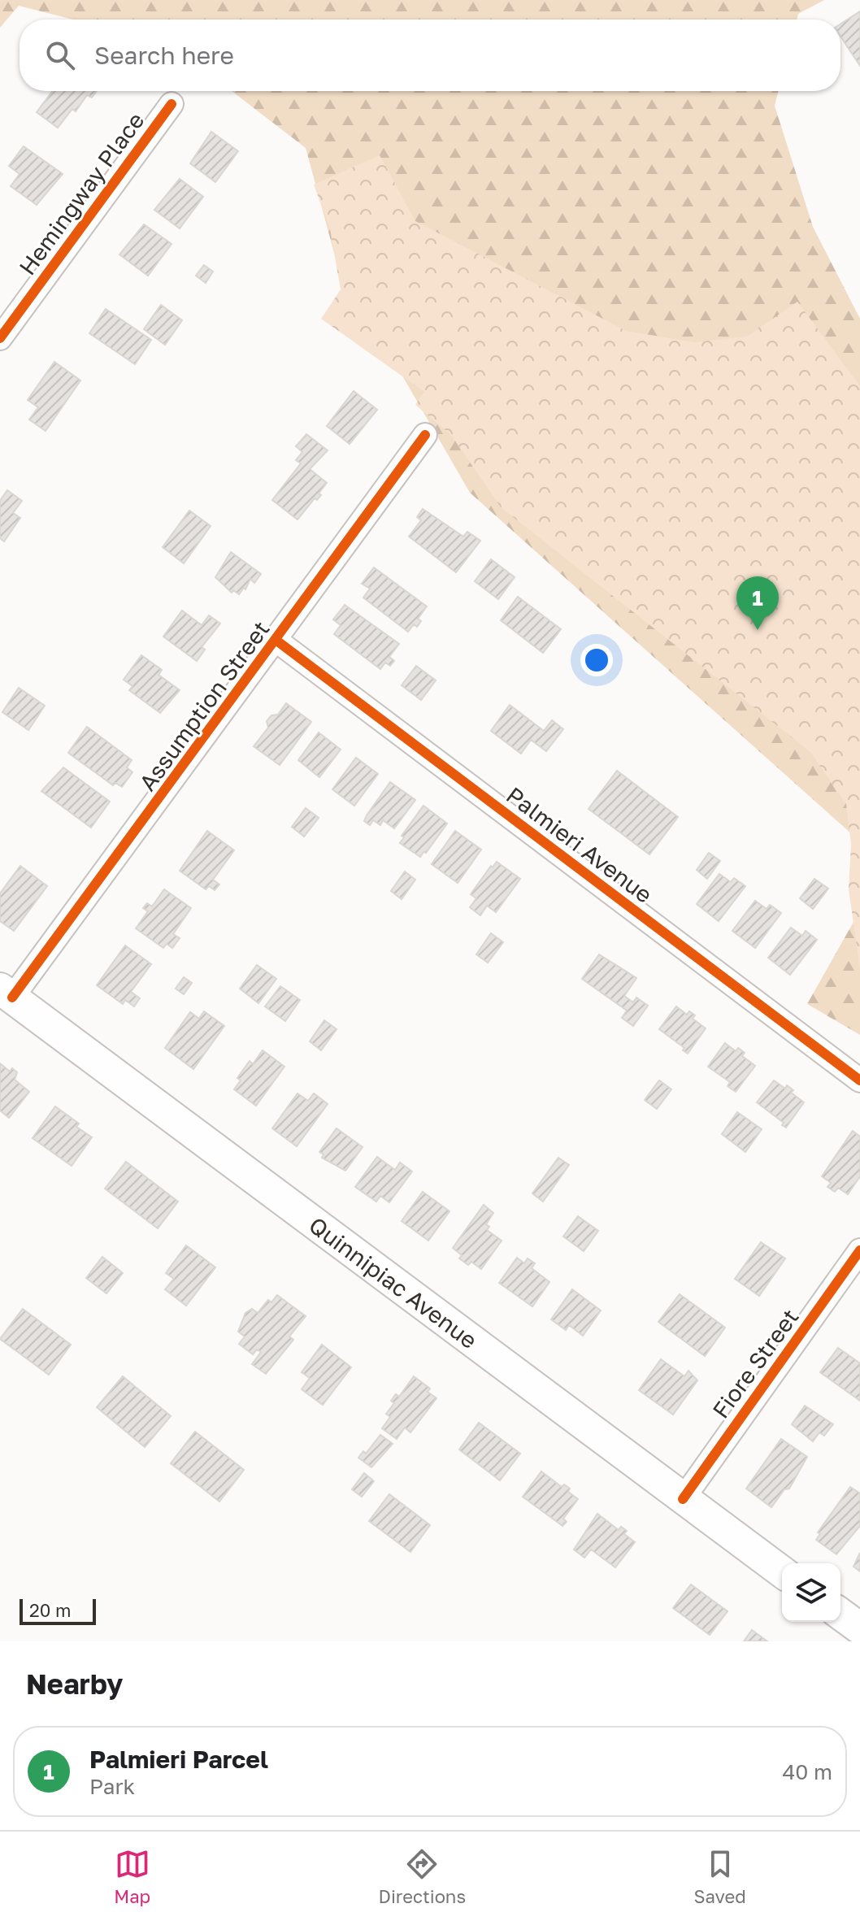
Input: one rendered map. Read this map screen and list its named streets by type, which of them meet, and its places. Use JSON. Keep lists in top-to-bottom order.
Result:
{
  "streets": {
    "main road": ["Quinnipiac Avenue"],
    "street": [
      "Hemingway Place",
      "Assumption Street",
      "Palmieri Avenue",
      "Fiore Street"
    ]
  },
  "crossings": [
    ["Assumption Street", "Palmieri Avenue"],
    ["Assumption Street", "Quinnipiac Avenue"],
    ["Quinnipiac Avenue", "Fiore Street"]
  ],
  "scale_bar": "20 m",
  "page": {
    "search": "Search here",
    "pins": "1",
    "scale": "20 m",
    "heading": "Nearby",
    "list": [
      {
        "mark": "1",
        "name": "Palmieri Parcel",
        "note": "Park",
        "value": "40 m"
      }
    ],
    "nav": ["Map", "Directions", "Saved"]
  }
}
